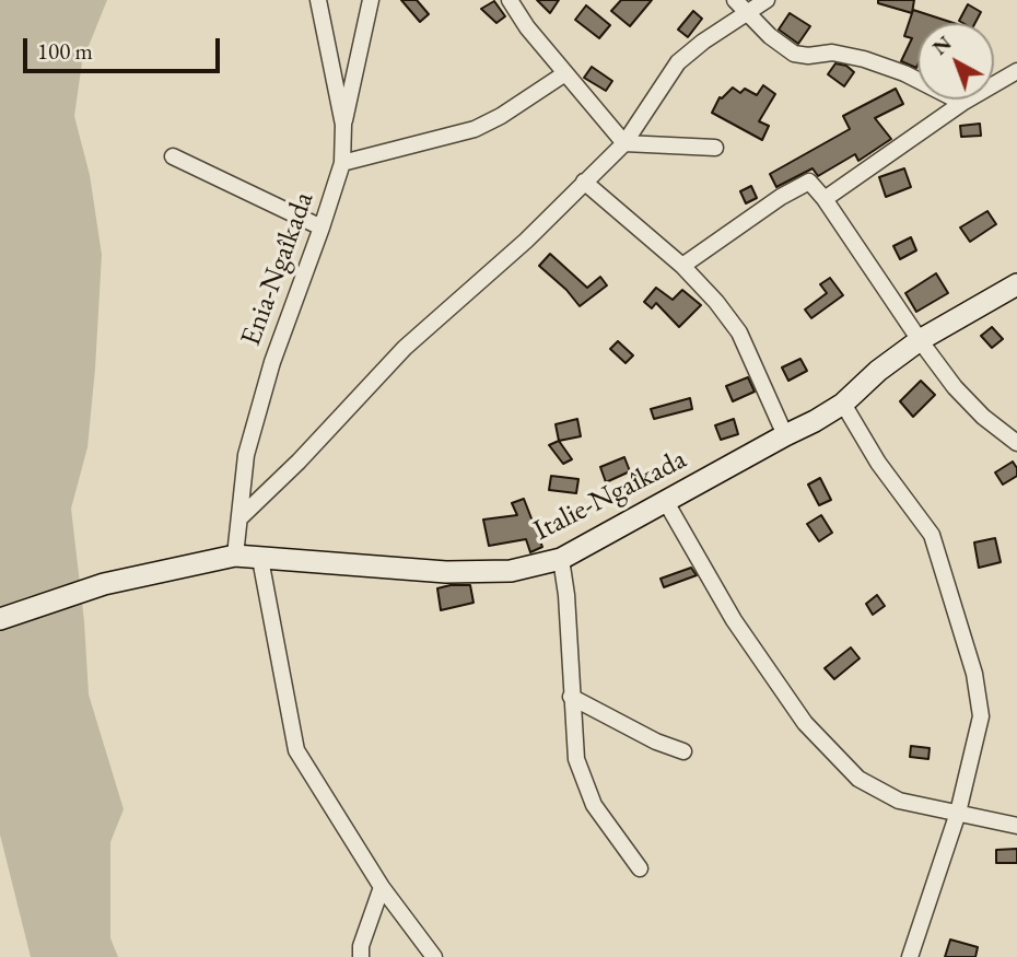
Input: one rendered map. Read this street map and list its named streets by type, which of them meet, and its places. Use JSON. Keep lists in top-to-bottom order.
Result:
{
  "streets": {
    "street": ["Enia-Ngaîkada", "Italie-Ngaîkada"]
  },
  "crossings": [
    ["Enia-Ngaîkada", "Italie-Ngaîkada"]
  ],
  "scale_bar": "100 m",
  "north": "top left"
}
